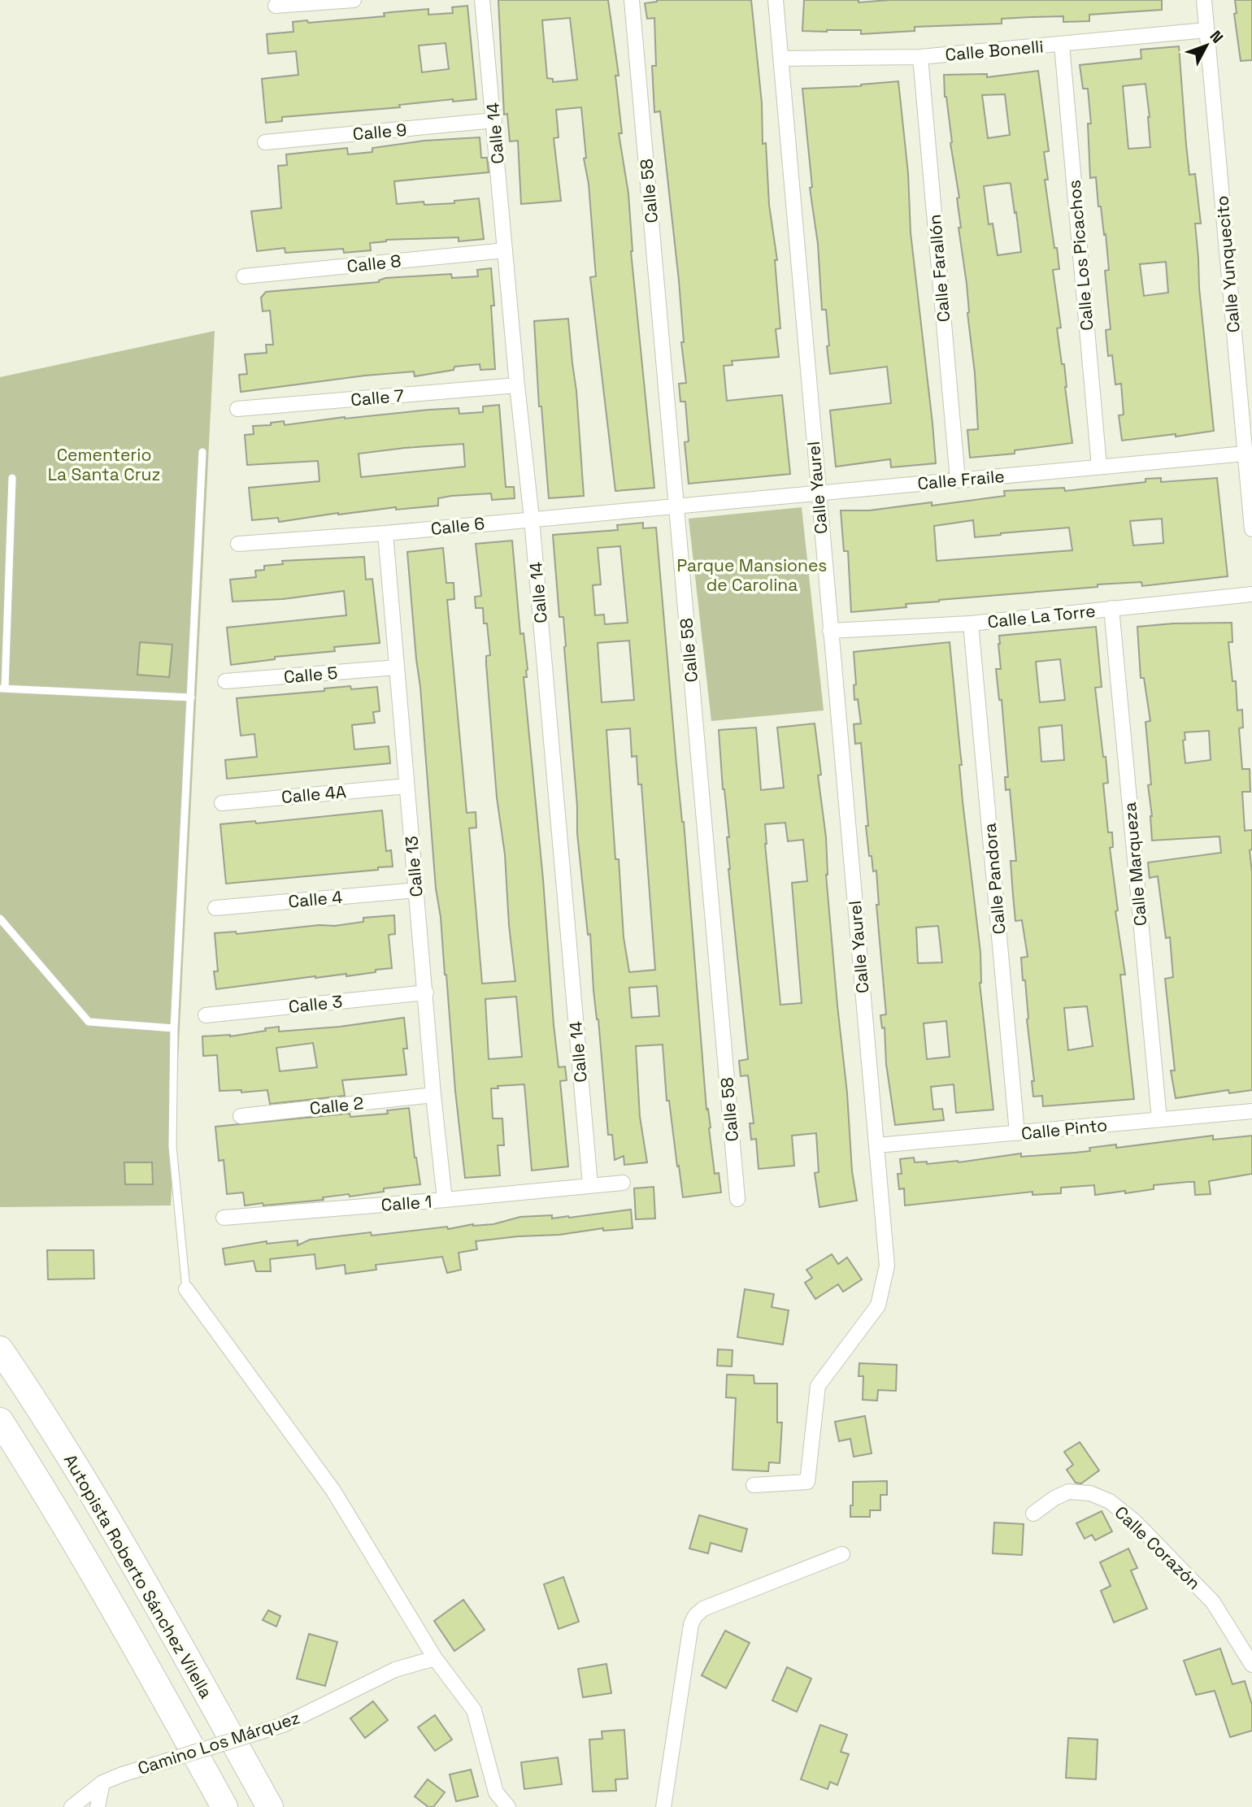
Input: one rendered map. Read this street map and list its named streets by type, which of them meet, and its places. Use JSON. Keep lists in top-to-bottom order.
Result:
{
  "streets": {
    "highway": ["Autopista Roberto Sánchez Vilella"],
    "street": [
      "Calle Bonelli",
      "Calle 9",
      "Calle 14",
      "Calle 58",
      "Calle Los Picachos",
      "Calle 8",
      "Calle Yunquecito",
      "Calle Farallón",
      "Calle 7",
      "Calle Fraile",
      "Calle Yaurel",
      "Calle 6",
      "Calle La Torre",
      "Calle 5",
      "Calle 4A",
      "Calle Marqueza",
      "Calle 13",
      "Calle Pandora",
      "Calle 4",
      "Calle 3",
      "Calle 2",
      "Calle Pinto",
      "Calle 1",
      "Calle Corazón",
      "Camino Los Márquez"
    ]
  },
  "crossings": [
    ["Calle Bonelli", "Calle Los Picachos"],
    ["Calle Bonelli", "Calle Yunquecito"],
    ["Calle Bonelli", "Calle Farallón"],
    ["Calle Bonelli", "Calle Yaurel"],
    ["Calle 9", "Calle 14"],
    ["Calle 14", "Calle 8"],
    ["Calle 14", "Calle 7"],
    ["Calle 14", "Calle 6"],
    ["Calle 14", "Calle 1"],
    ["Calle 58", "Calle Fraile"],
    ["Calle 58", "Calle 6"],
    ["Calle Los Picachos", "Calle Fraile"],
    ["Calle Yunquecito", "Calle Fraile"],
    ["Calle Farallón", "Calle Fraile"],
    ["Calle Fraile", "Calle Yaurel"],
    ["Calle Fraile", "Calle 6"],
    ["Calle Yaurel", "Calle La Torre"],
    ["Calle Yaurel", "Calle Pinto"],
    ["Calle 6", "Calle 13"],
    ["Calle La Torre", "Calle Marqueza"],
    ["Calle La Torre", "Calle Pandora"],
    ["Calle 5", "Calle 13"],
    ["Calle 4A", "Calle 13"],
    ["Calle Marqueza", "Calle Pinto"],
    ["Calle 13", "Calle 4"],
    ["Calle 13", "Calle 3"],
    ["Calle 13", "Calle 2"],
    ["Calle 13", "Calle 1"],
    ["Calle Pandora", "Calle Pinto"]
  ],
  "parks": ["Cementerio La Santa Cruz", "Parque Mansiones de Carolina"],
  "north": "top right"
}
